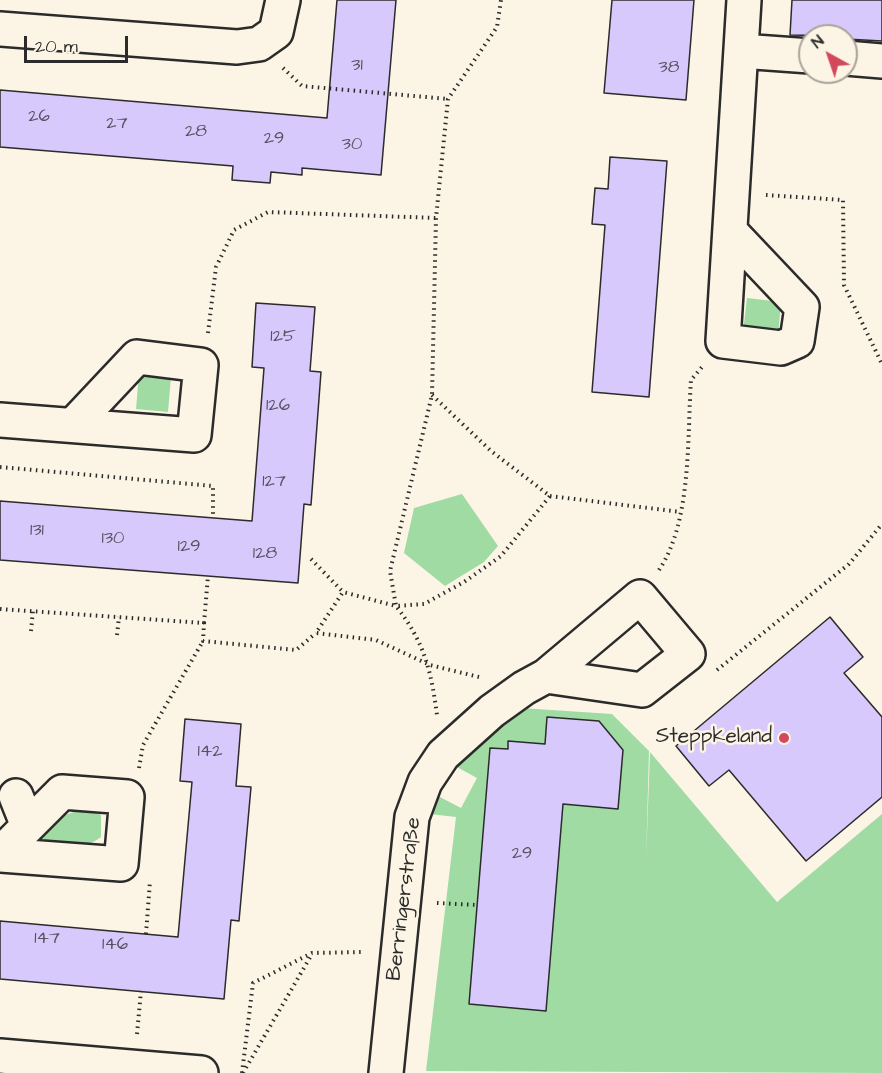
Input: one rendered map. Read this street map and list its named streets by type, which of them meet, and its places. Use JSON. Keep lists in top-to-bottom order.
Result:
{
  "streets": {
    "street": ["Berringerstraße"]
  },
  "places": ["Steppkeland"],
  "house_numbers": [
    "31",
    "38",
    "26",
    "27",
    "28",
    "29",
    "30",
    "125",
    "126",
    "127",
    "131",
    "130",
    "129",
    "128",
    "142",
    "29",
    "147",
    "146"
  ],
  "scale_bar": "20 m",
  "north": "top left"
}
